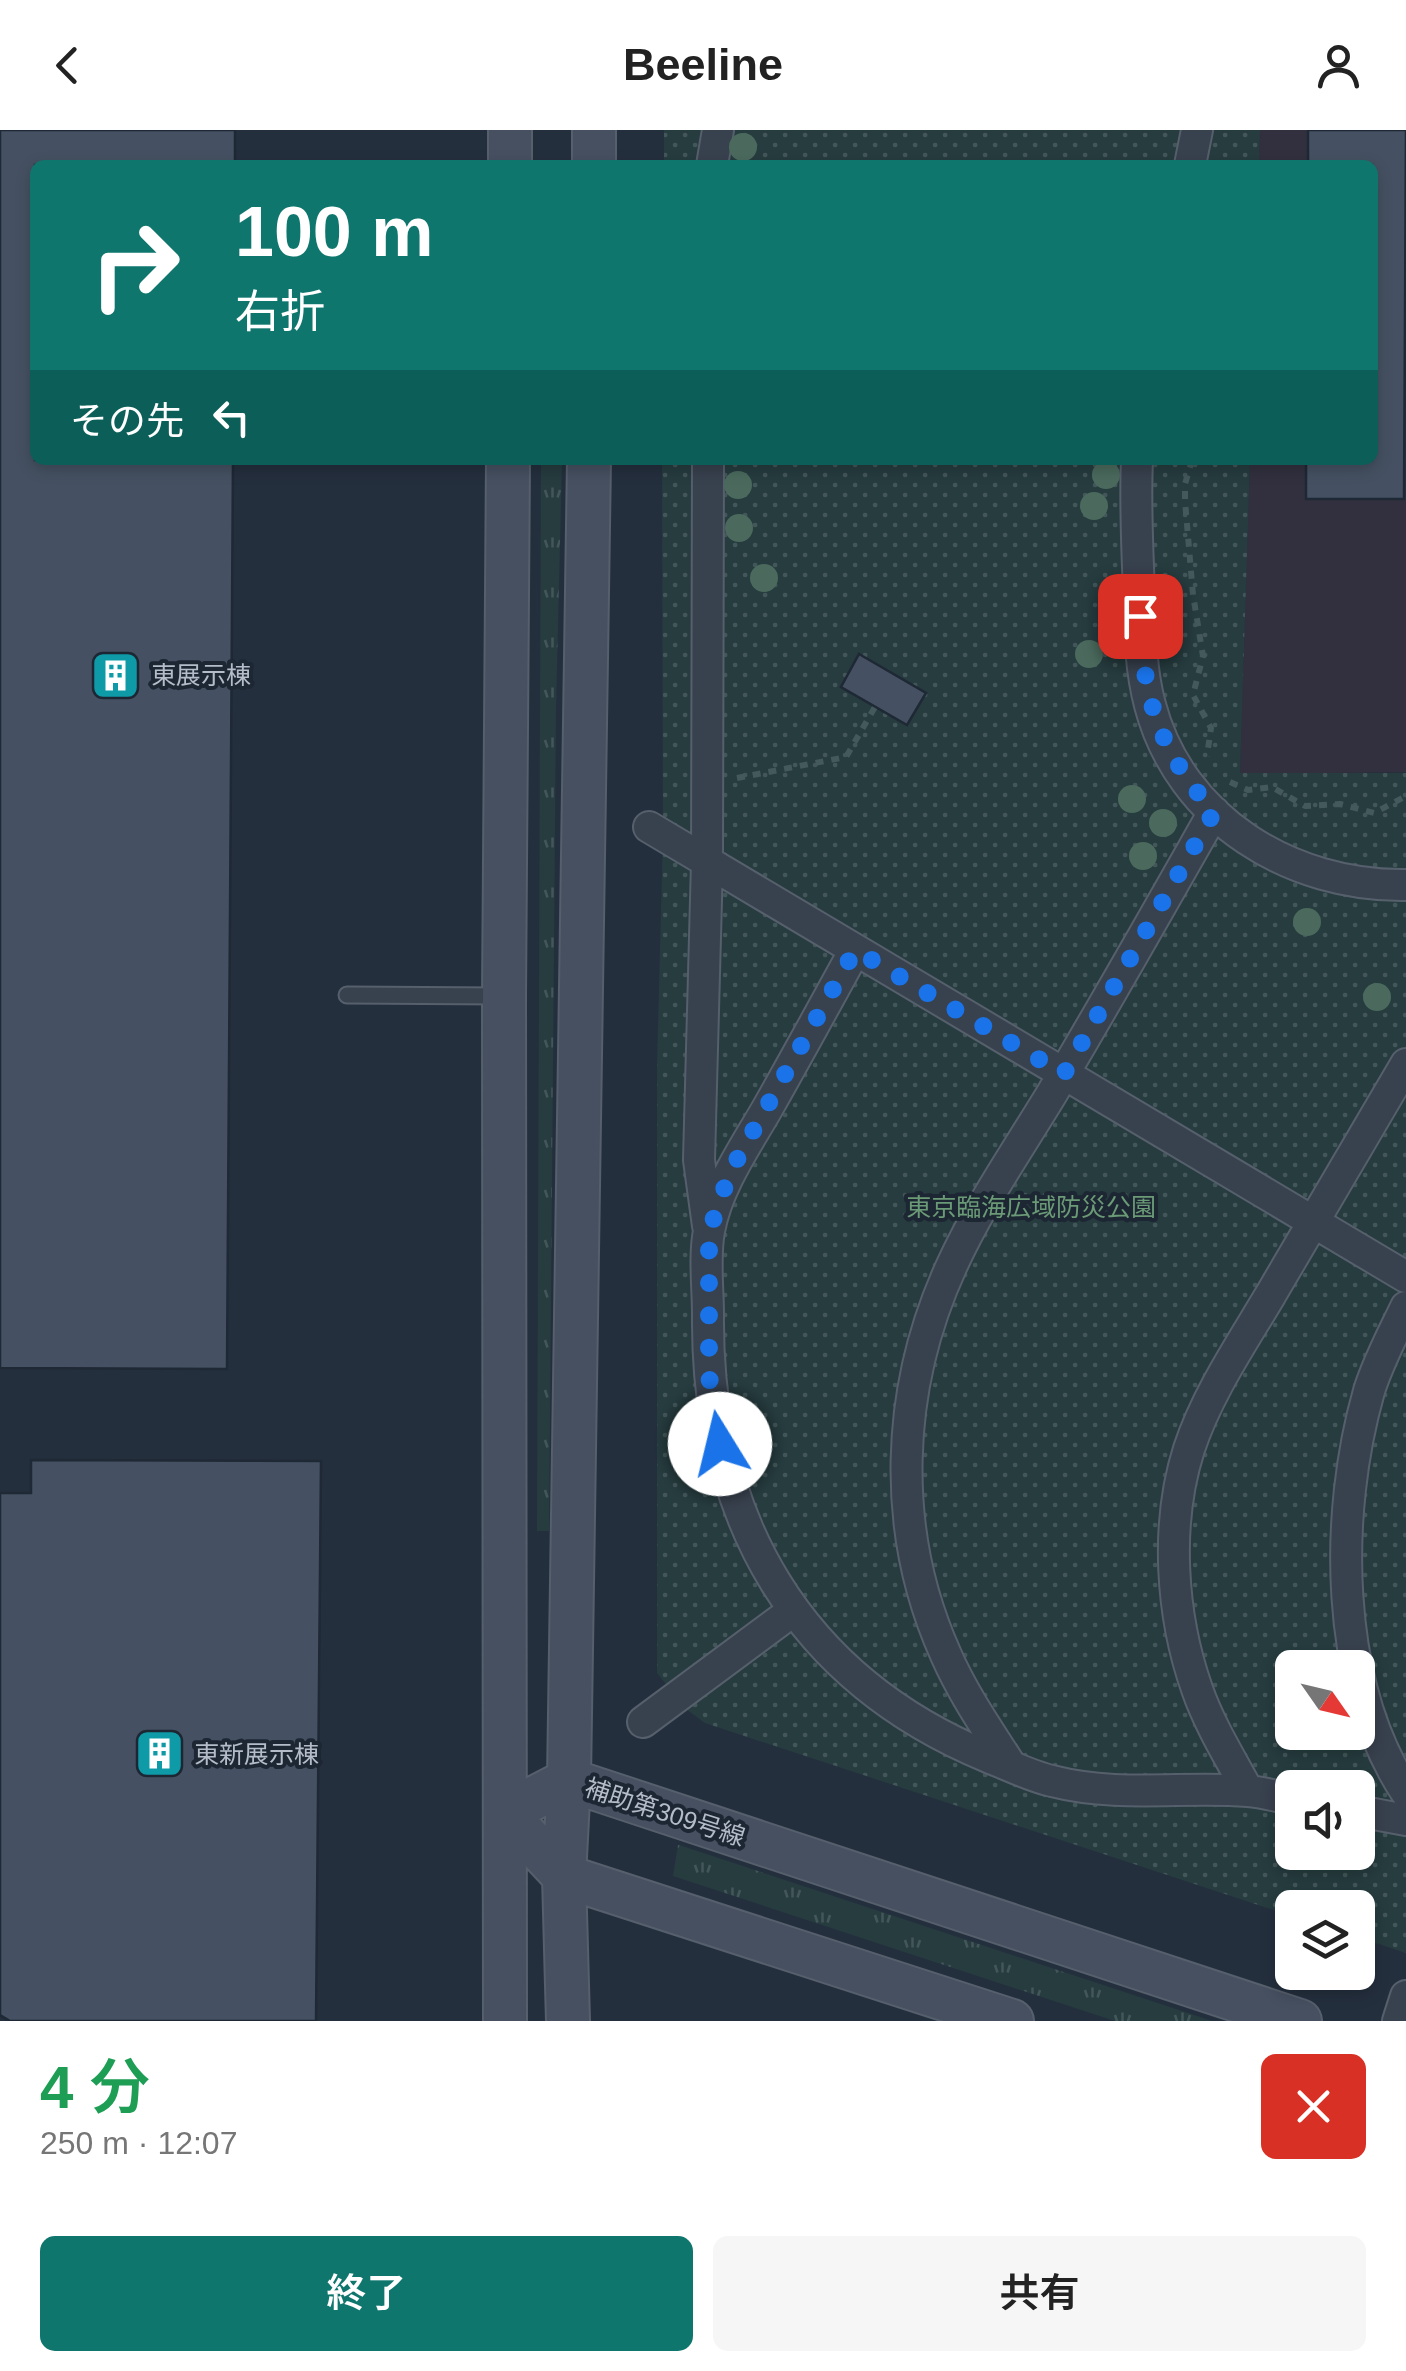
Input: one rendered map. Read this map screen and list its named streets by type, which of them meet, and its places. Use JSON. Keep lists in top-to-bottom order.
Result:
{
  "streets": {
    "street": ["補助第309号線"]
  },
  "parks": ["東京臨海広域防災公園"],
  "places": {
    "building": ["東展示棟", "東新展示棟"]
  },
  "north": "bottom right",
  "page": {
    "header": "Beeline",
    "turn": ["100 m", "右折"],
    "then": "その先",
    "heading": ["4 分", "250 m · 12:07"],
    "buttons": ["終了", "共有"]
  }
}
